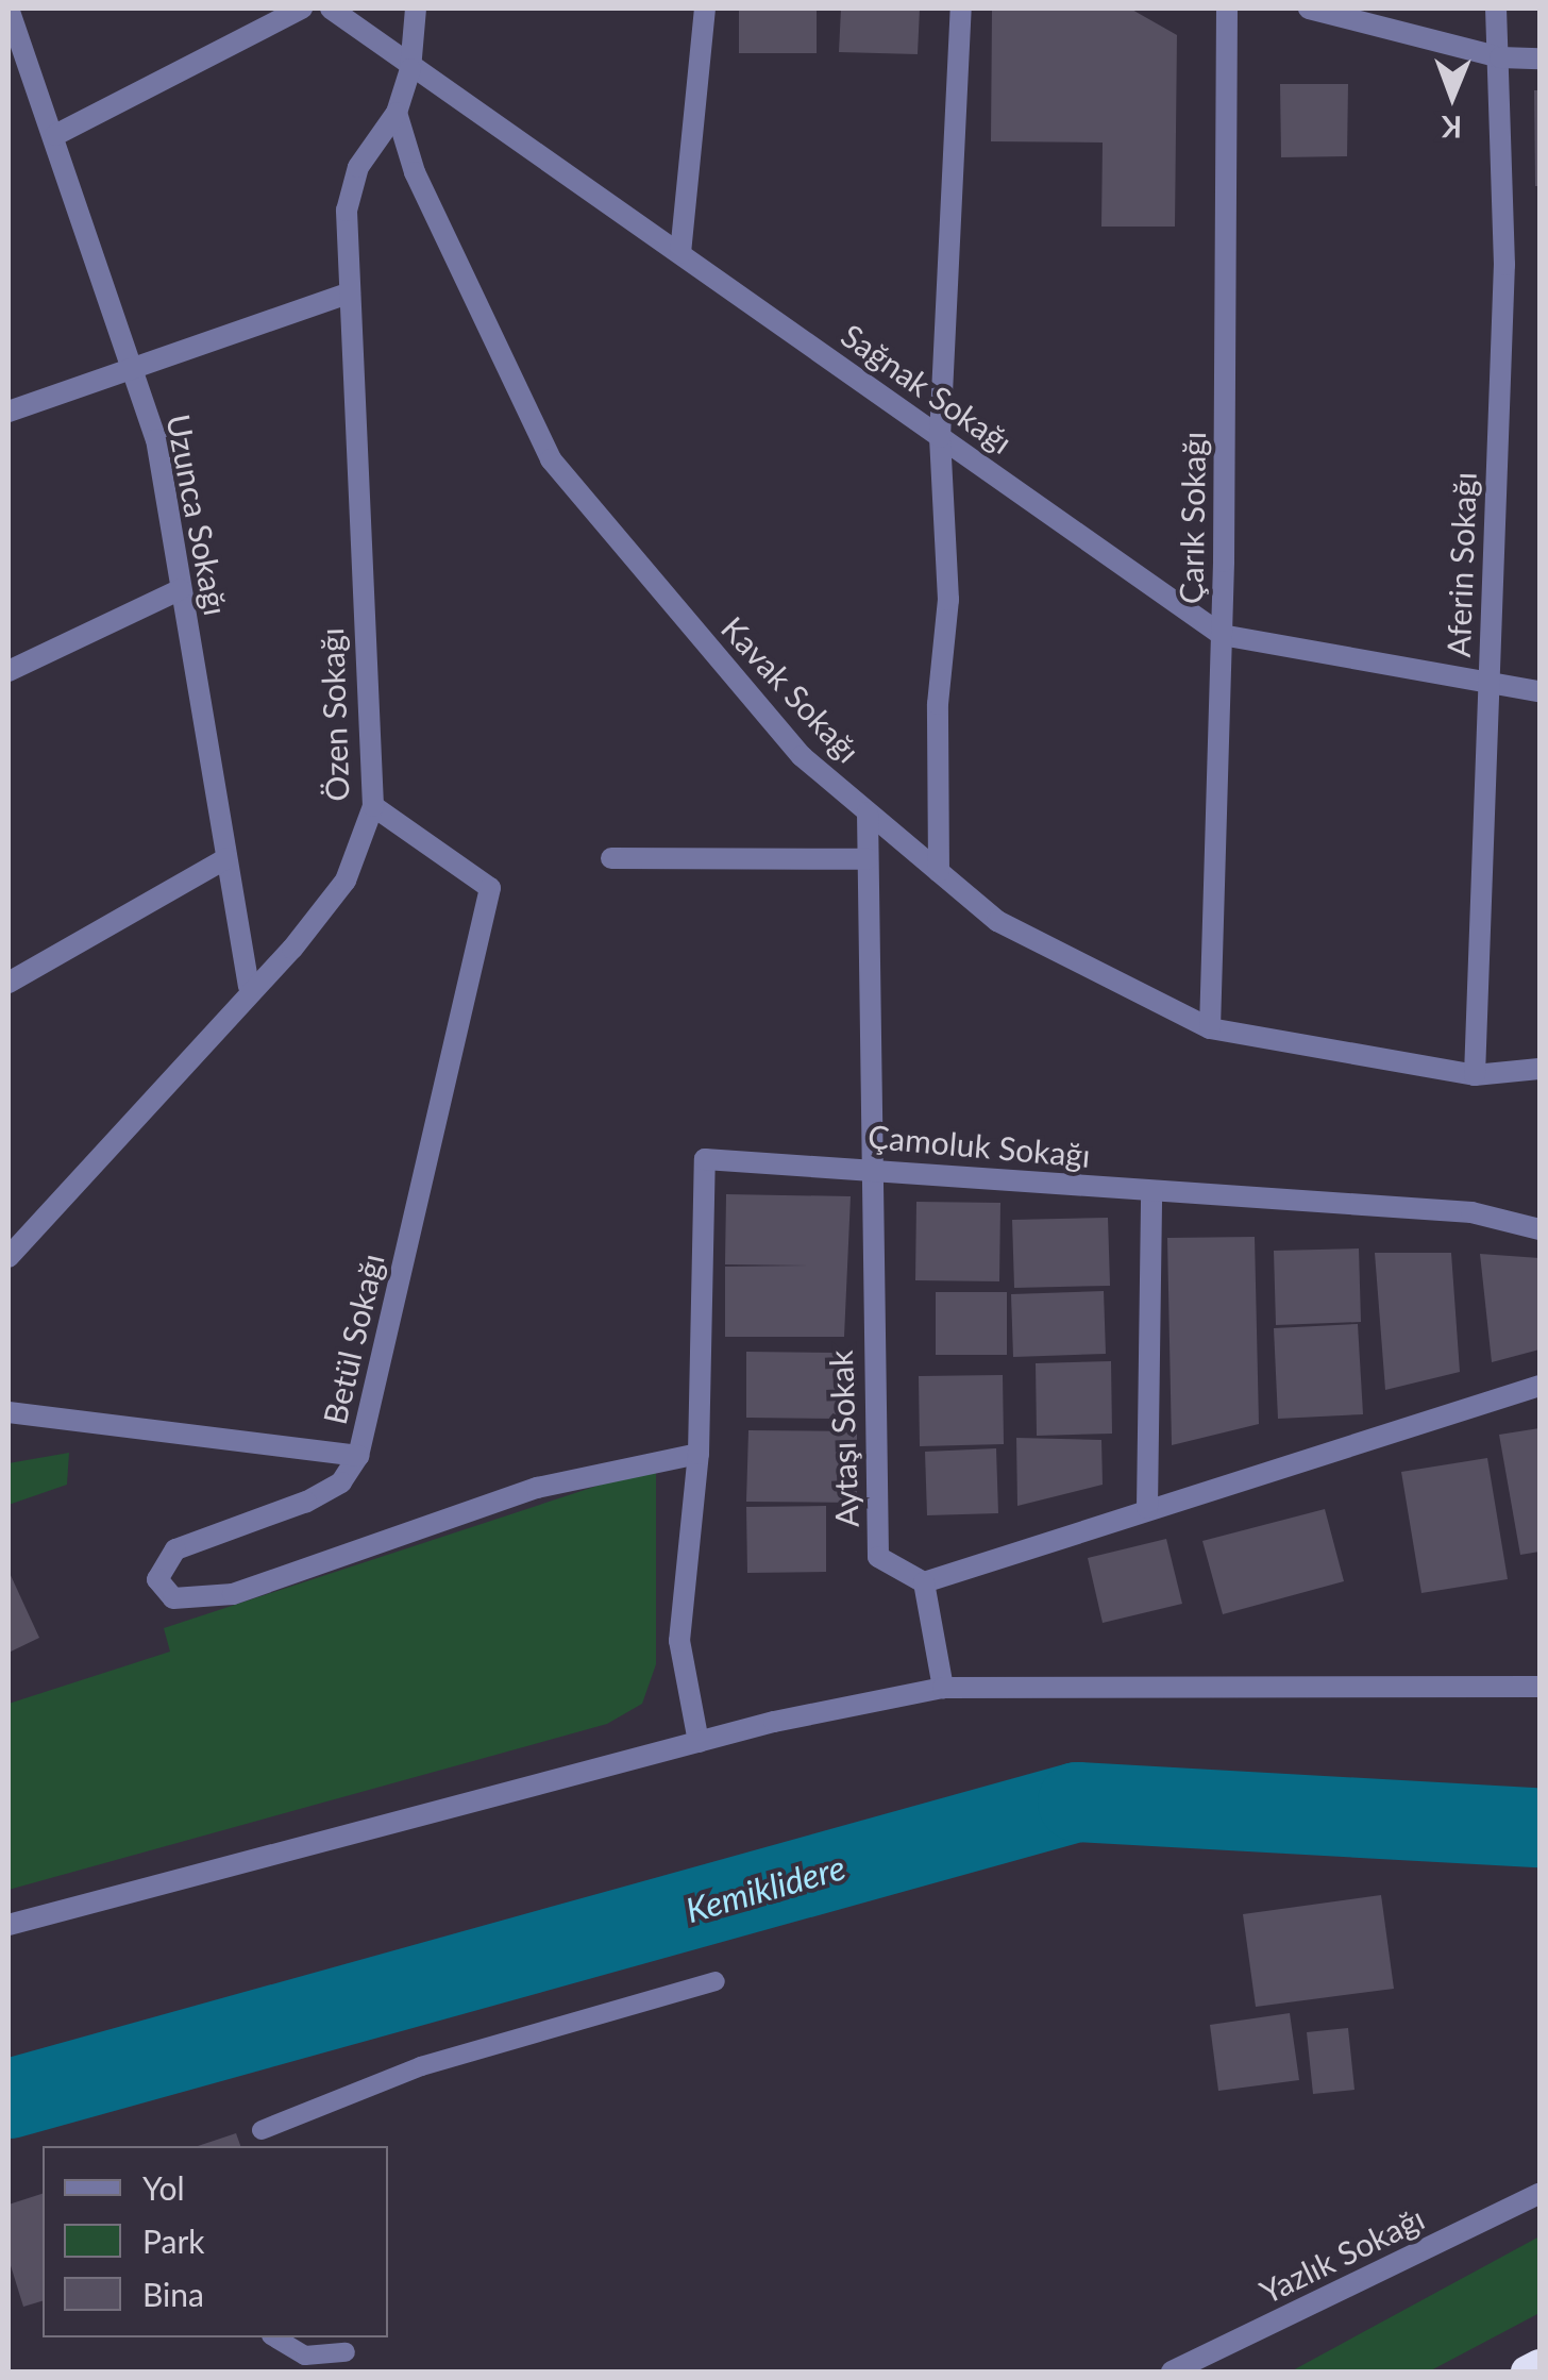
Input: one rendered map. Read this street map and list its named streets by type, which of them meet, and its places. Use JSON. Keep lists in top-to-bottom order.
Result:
{
  "streets": {
    "street": [
      "Sağnak Sokağı",
      "Uzunca Sokağı",
      "Çarık Sokağı",
      "Aferin Sokağı",
      "Kavak Sokağı",
      "Özen Sokağı",
      "Çamoluk Sokağı",
      "Betül Sokağı",
      "Aytaşı Sokak",
      "Yazlık Sokağı"
    ]
  },
  "crossings": [
    ["Sağnak Sokağı", "Çarık Sokağı"],
    ["Sağnak Sokağı", "Aferin Sokağı"],
    ["Uzunca Sokağı", "Özen Sokağı"],
    ["Çarık Sokağı", "Kavak Sokağı"],
    ["Aferin Sokağı", "Kavak Sokağı"],
    ["Kavak Sokağı", "Özen Sokağı"],
    ["Kavak Sokağı", "Aytaşı Sokak"],
    ["Özen Sokağı", "Betül Sokağı"],
    ["Çamoluk Sokağı", "Betül Sokağı"],
    ["Çamoluk Sokağı", "Aytaşı Sokak"]
  ],
  "water": ["Kemiklidere"],
  "legend": ["Yol", "Park", "Bina"],
  "north": "bottom"
}
